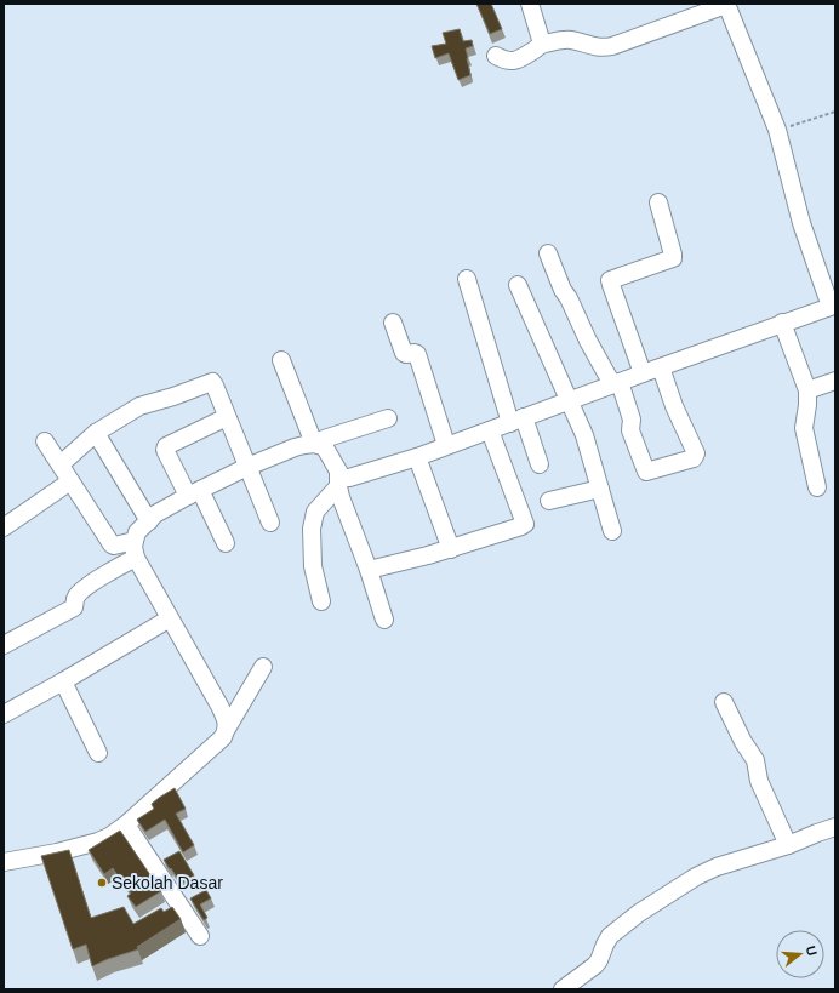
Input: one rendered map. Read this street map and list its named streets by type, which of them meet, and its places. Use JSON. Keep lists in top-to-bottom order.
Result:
{
  "places": ["Sekolah Dasar"],
  "north": "right"
}
